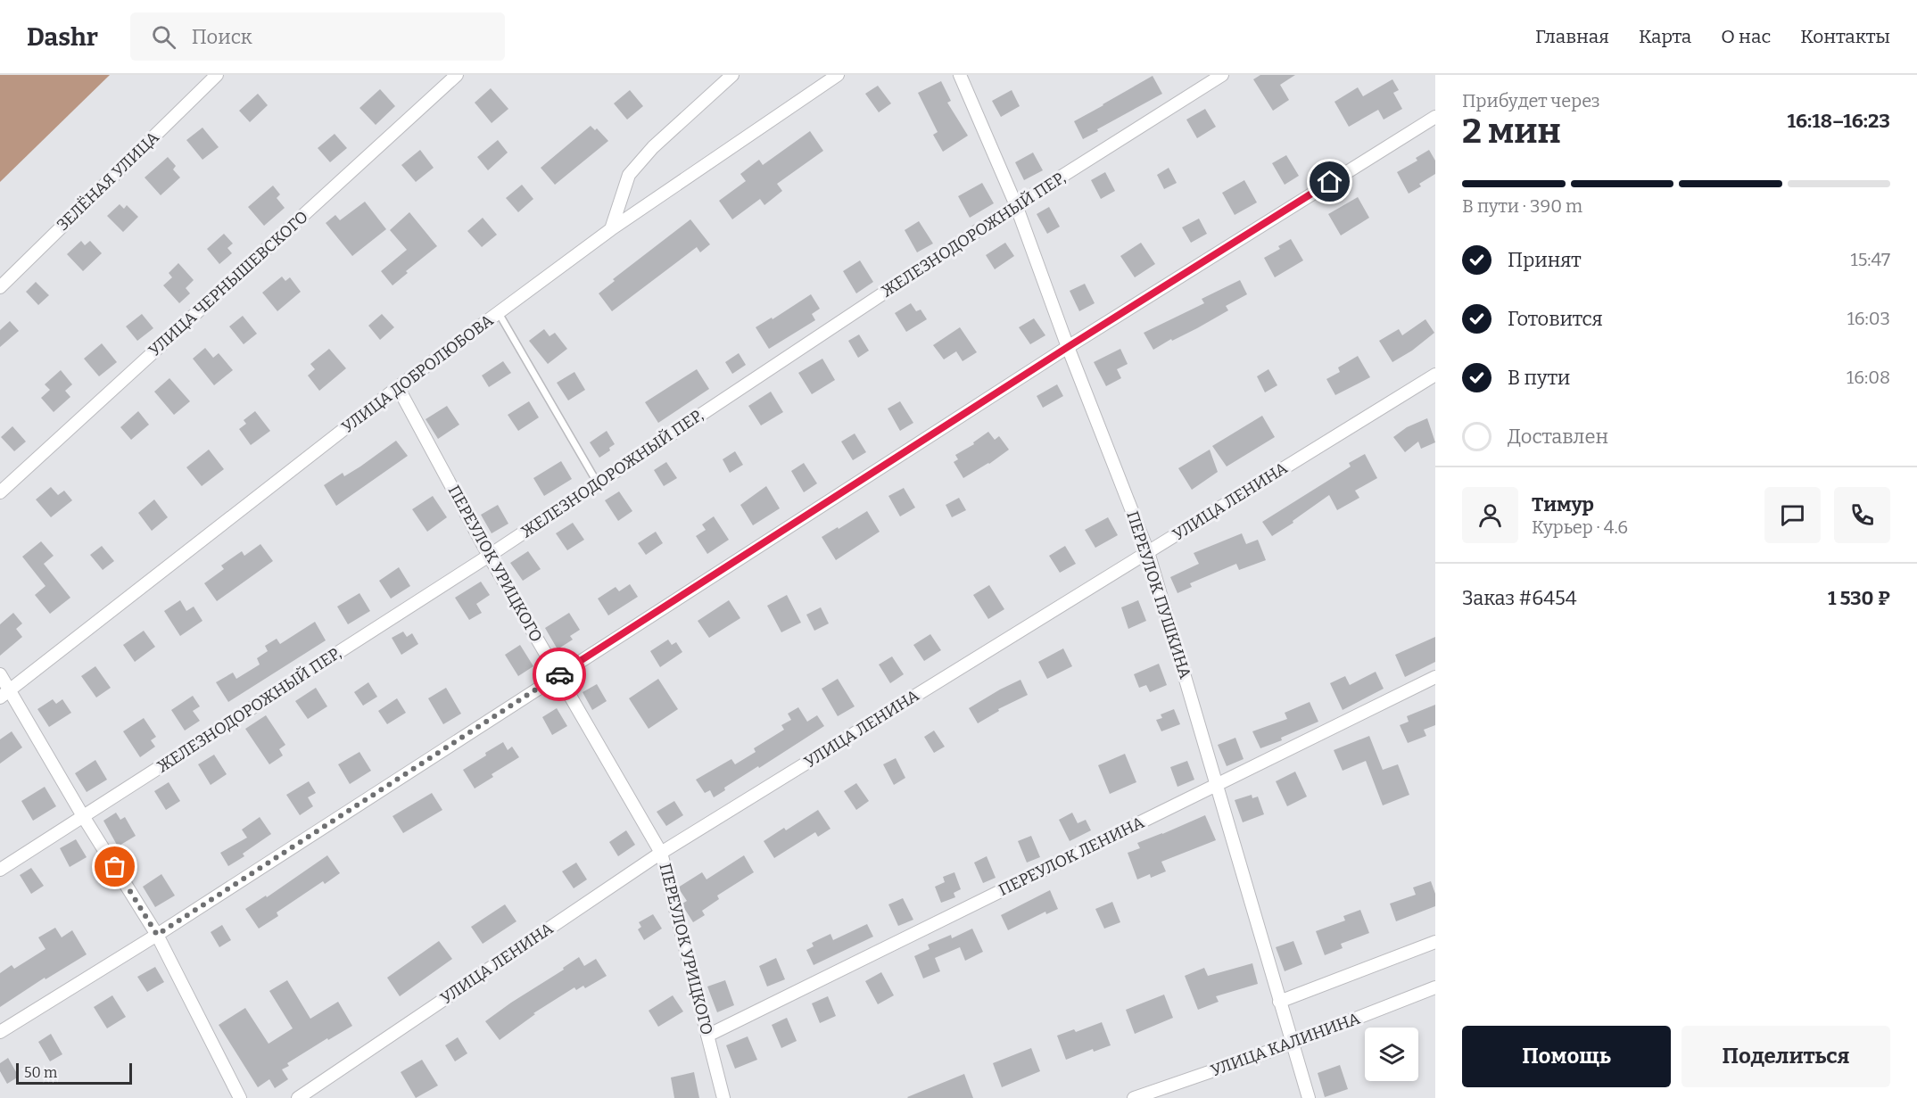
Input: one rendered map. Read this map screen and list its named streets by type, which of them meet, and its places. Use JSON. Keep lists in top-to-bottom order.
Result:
{
  "streets": {
    "street": [
      "ЗЕЛЁНАЯ УЛИЦА",
      "ЖЕЛЕЗНОДОРОЖНЫЙ ПЕР,",
      "УЛИЦА ЧЕРНЫШЕВСКОГО",
      "УЛИЦА ДОБРОЛЮБОВА",
      "УЛИЦА ЛЕНИНА",
      "ПЕРЕУЛОК УРИЦКОГО",
      "ПЕРЕУЛОК ПУШКИНА",
      "ПЕРЕУЛОК ЛЕНИНА",
      "УЛИЦА КАЛИНИНА"
    ]
  },
  "crossings": [
    ["ЖЕЛЕЗНОДОРОЖНЫЙ ПЕР,", "ПЕРЕУЛОК УРИЦКОГО"],
    ["ЖЕЛЕЗНОДОРОЖНЫЙ ПЕР,", "ПЕРЕУЛОК ПУШКИНА"],
    ["УЛИЦА ДОБРОЛЮБОВА", "ПЕРЕУЛОК УРИЦКОГО"],
    ["УЛИЦА ЛЕНИНА", "ПЕРЕУЛОК УРИЦКОГО"],
    ["УЛИЦА ЛЕНИНА", "ПЕРЕУЛОК ПУШКИНА"],
    ["ПЕРЕУЛОК УРИЦКОГО", "ПЕРЕУЛОК ЛЕНИНА"],
    ["ПЕРЕУЛОК ПУШКИНА", "ПЕРЕУЛОК ЛЕНИНА"],
    ["ПЕРЕУЛОК ПУШКИНА", "УЛИЦА КАЛИНИНА"]
  ],
  "scale_bar": "50 m",
  "page": {
    "header": "Dashr",
    "search": "Поиск",
    "nav": [
      "Главная",
      "Карта",
      "О нас",
      "Контакты"
    ],
    "heading": ["2 мин", "Прибудет через", "16:18–16:23"],
    "panel": [
      "Тимур",
      "Курьер · 4.6",
      "Заказ #6454",
      "1 530 ₽"
    ],
    "bar": "В пути · 390 m",
    "list": [
      ["Принят", "15:47"],
      ["Готовится", "16:03"],
      ["В пути", "16:08"],
      "Доставлен"
    ],
    "buttons": ["Помощь", "Поделиться"],
    "scale": "50 m"
  }
}
